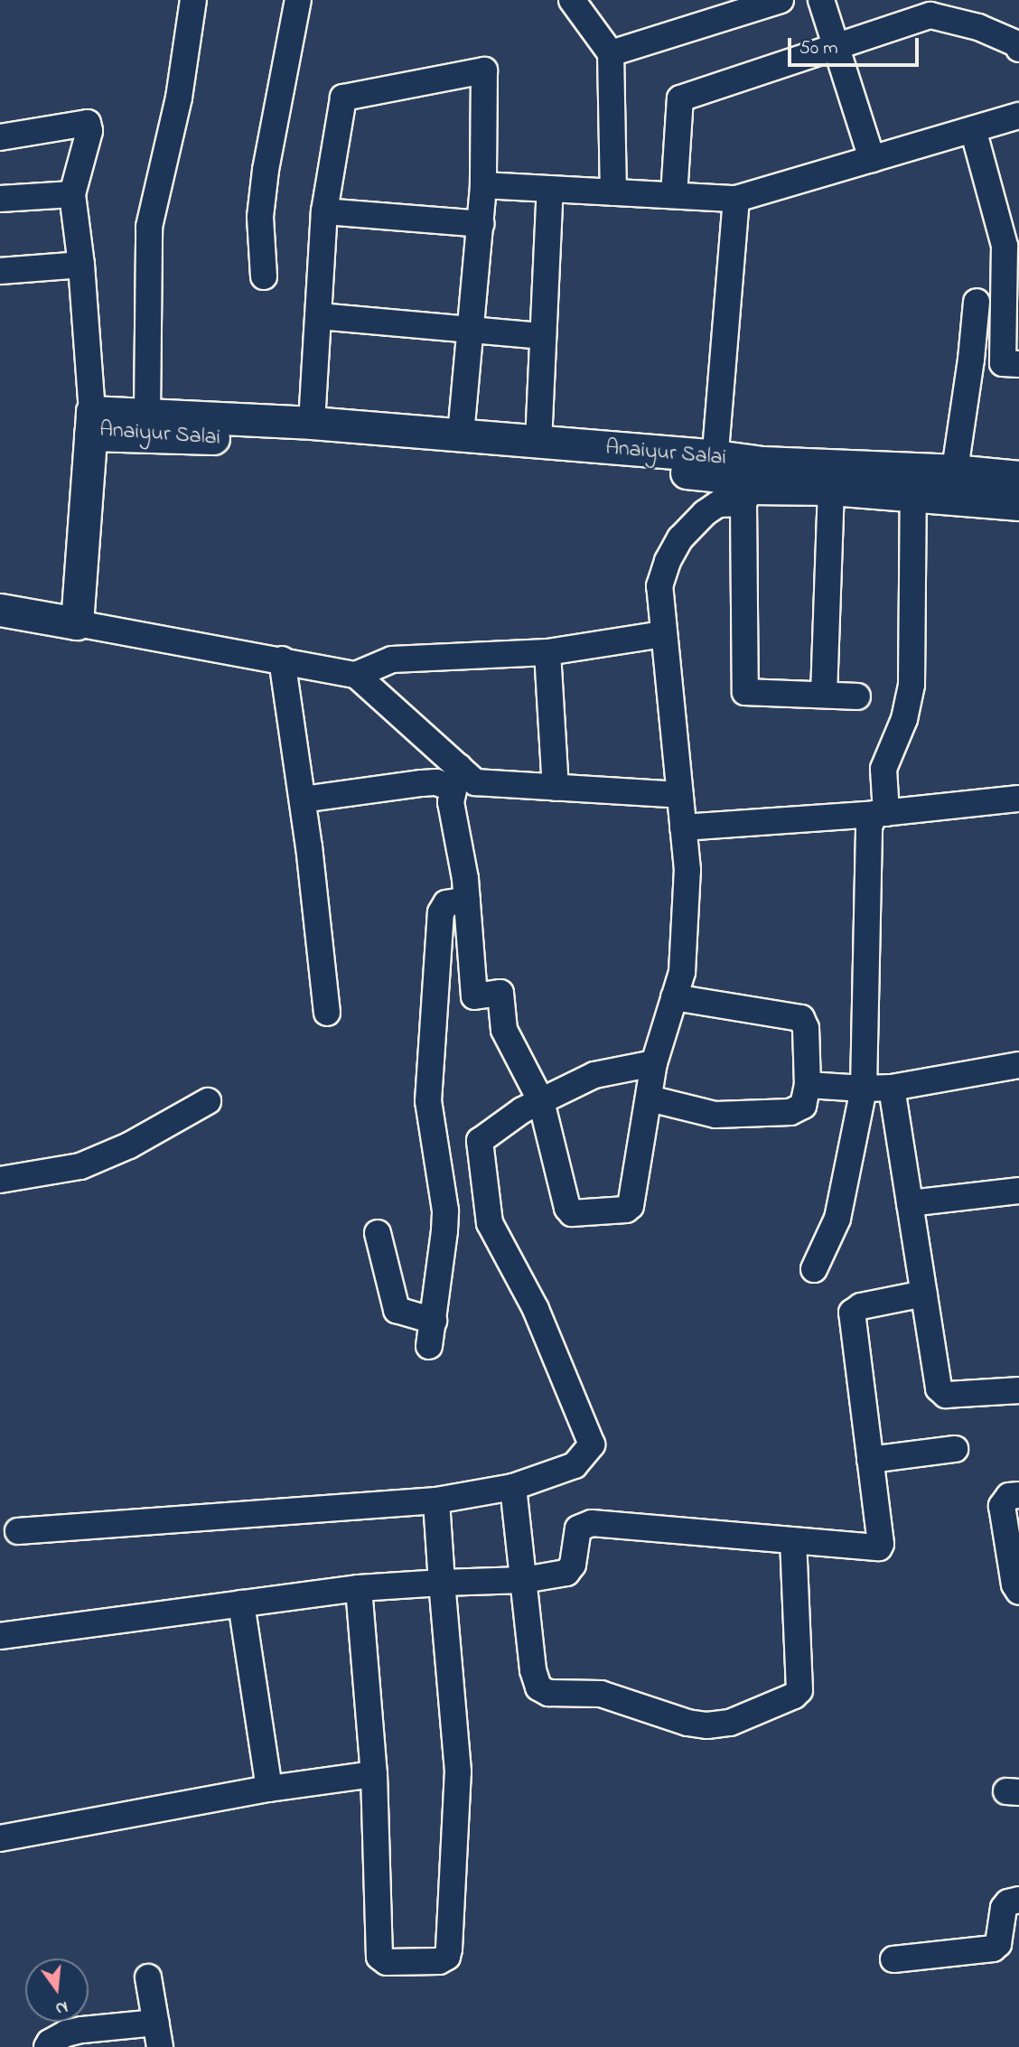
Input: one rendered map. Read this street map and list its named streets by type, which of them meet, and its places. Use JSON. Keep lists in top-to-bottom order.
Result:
{
  "streets": {
    "main road": ["Anaiyur Salai"]
  },
  "scale_bar": "50 m",
  "north": "bottom"
}
